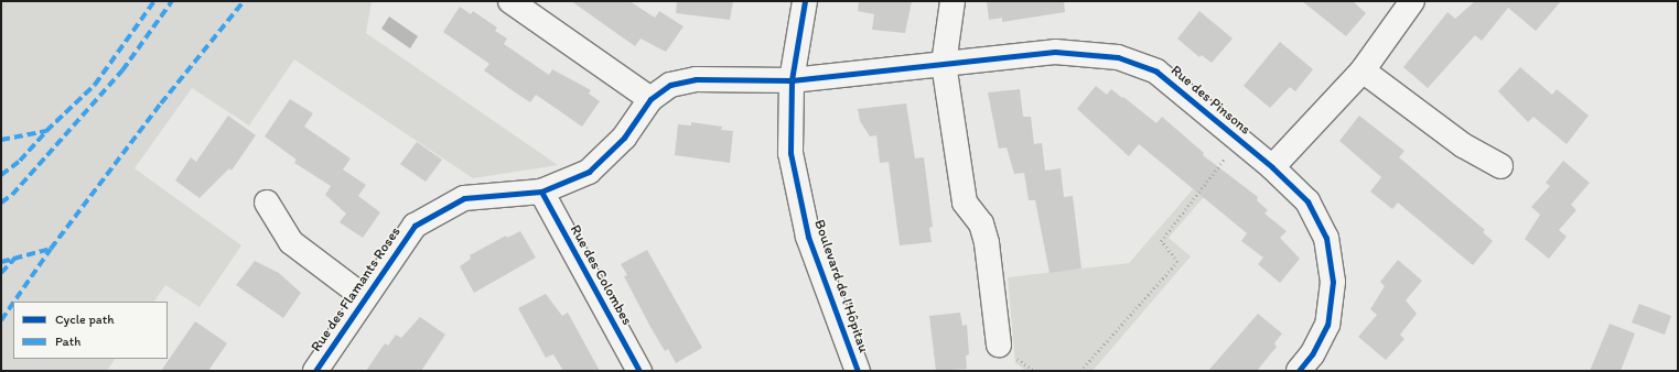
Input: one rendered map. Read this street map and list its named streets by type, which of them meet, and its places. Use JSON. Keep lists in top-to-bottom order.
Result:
{
  "streets": {
    "street": [
      "Rue des Pinsons",
      "Rue des Colombes",
      "Boulevard de l'Hôpitau",
      "Rue des Flamants Roses"
    ]
  },
  "crossings": [
    ["Rue des Pinsons", "Boulevard de l'Hôpitau"],
    ["Rue des Pinsons", "Rue des Flamants Roses"],
    ["Rue des Colombes", "Rue des Flamants Roses"],
    ["Boulevard de l'Hôpitau", "Rue des Flamants Roses"]
  ],
  "legend": ["Cycle path", "Path"]
}
